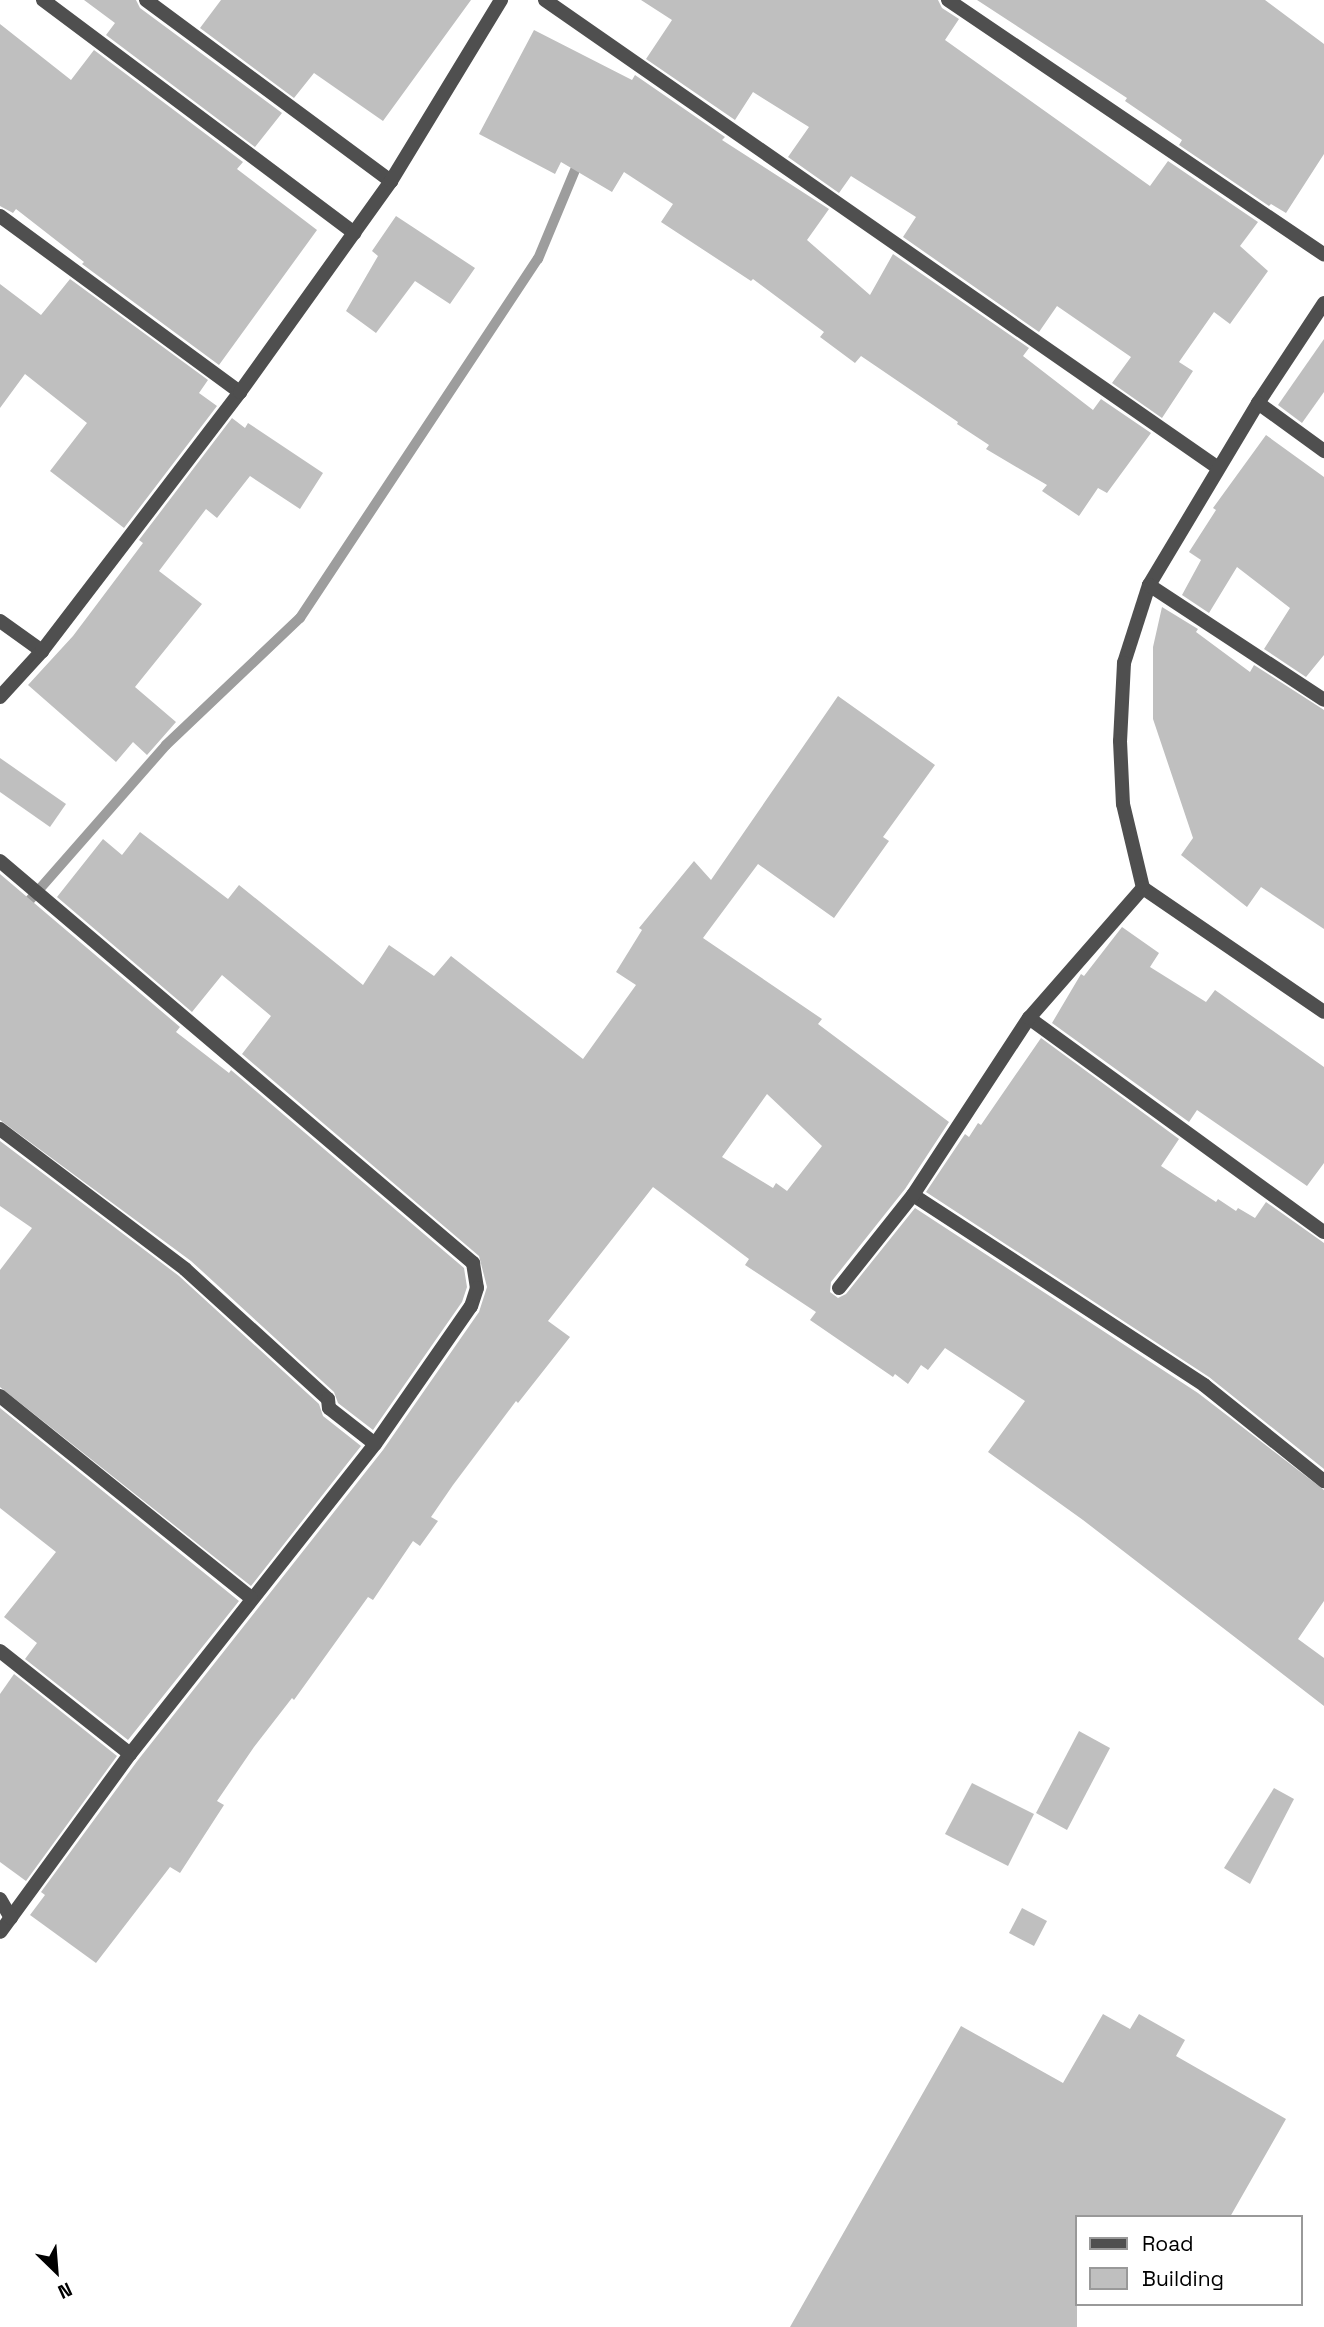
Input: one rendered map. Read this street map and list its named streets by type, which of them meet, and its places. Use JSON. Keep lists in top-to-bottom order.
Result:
{
  "legend": ["Road", "Building"],
  "north": "bottom right"
}
